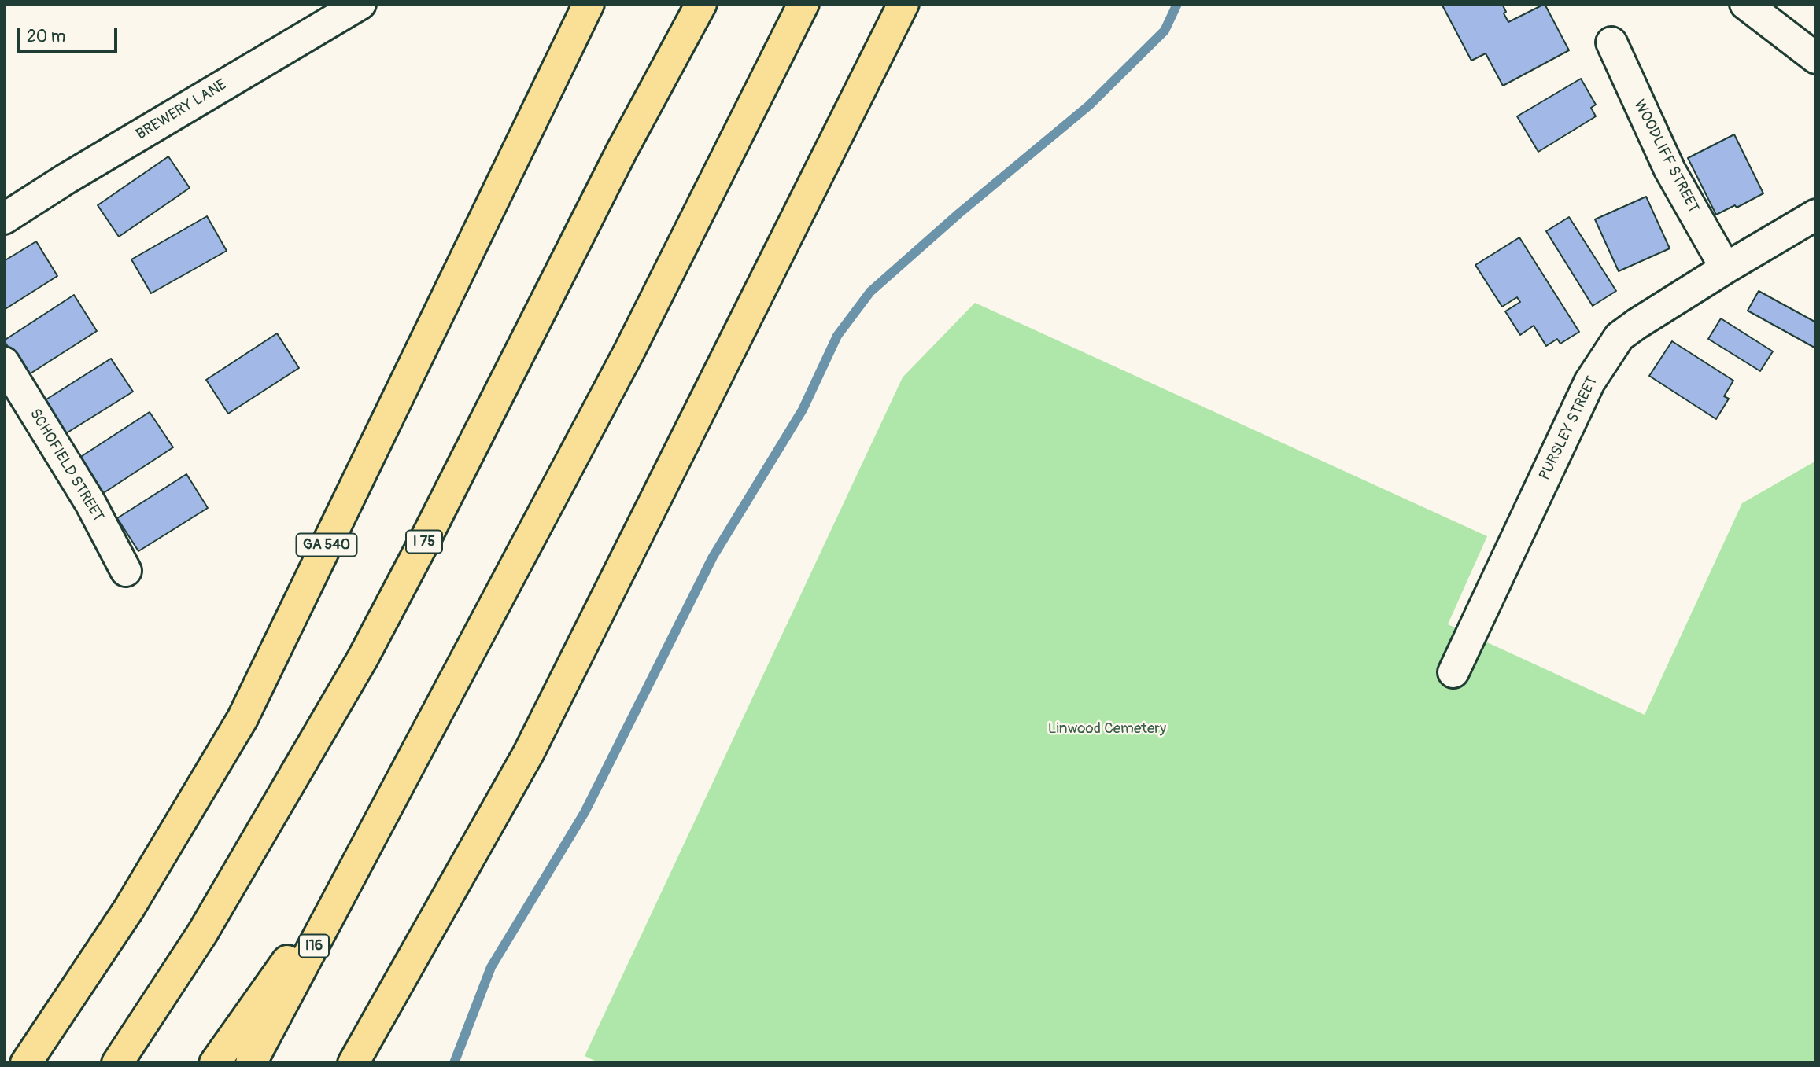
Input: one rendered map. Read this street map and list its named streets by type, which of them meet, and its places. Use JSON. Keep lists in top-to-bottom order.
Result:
{
  "streets": {
    "highway": ["I 75", "GA 540", "I16"],
    "street": [
      "BREWERY LANE",
      "WOODLIFF STREET",
      "PURSLEY STREET",
      "SCHOFIELD STREET"
    ]
  },
  "crossings": [
    ["WOODLIFF STREET", "PURSLEY STREET"]
  ],
  "parks": ["Linwood Cemetery"],
  "scale_bar": "20 m"
}
